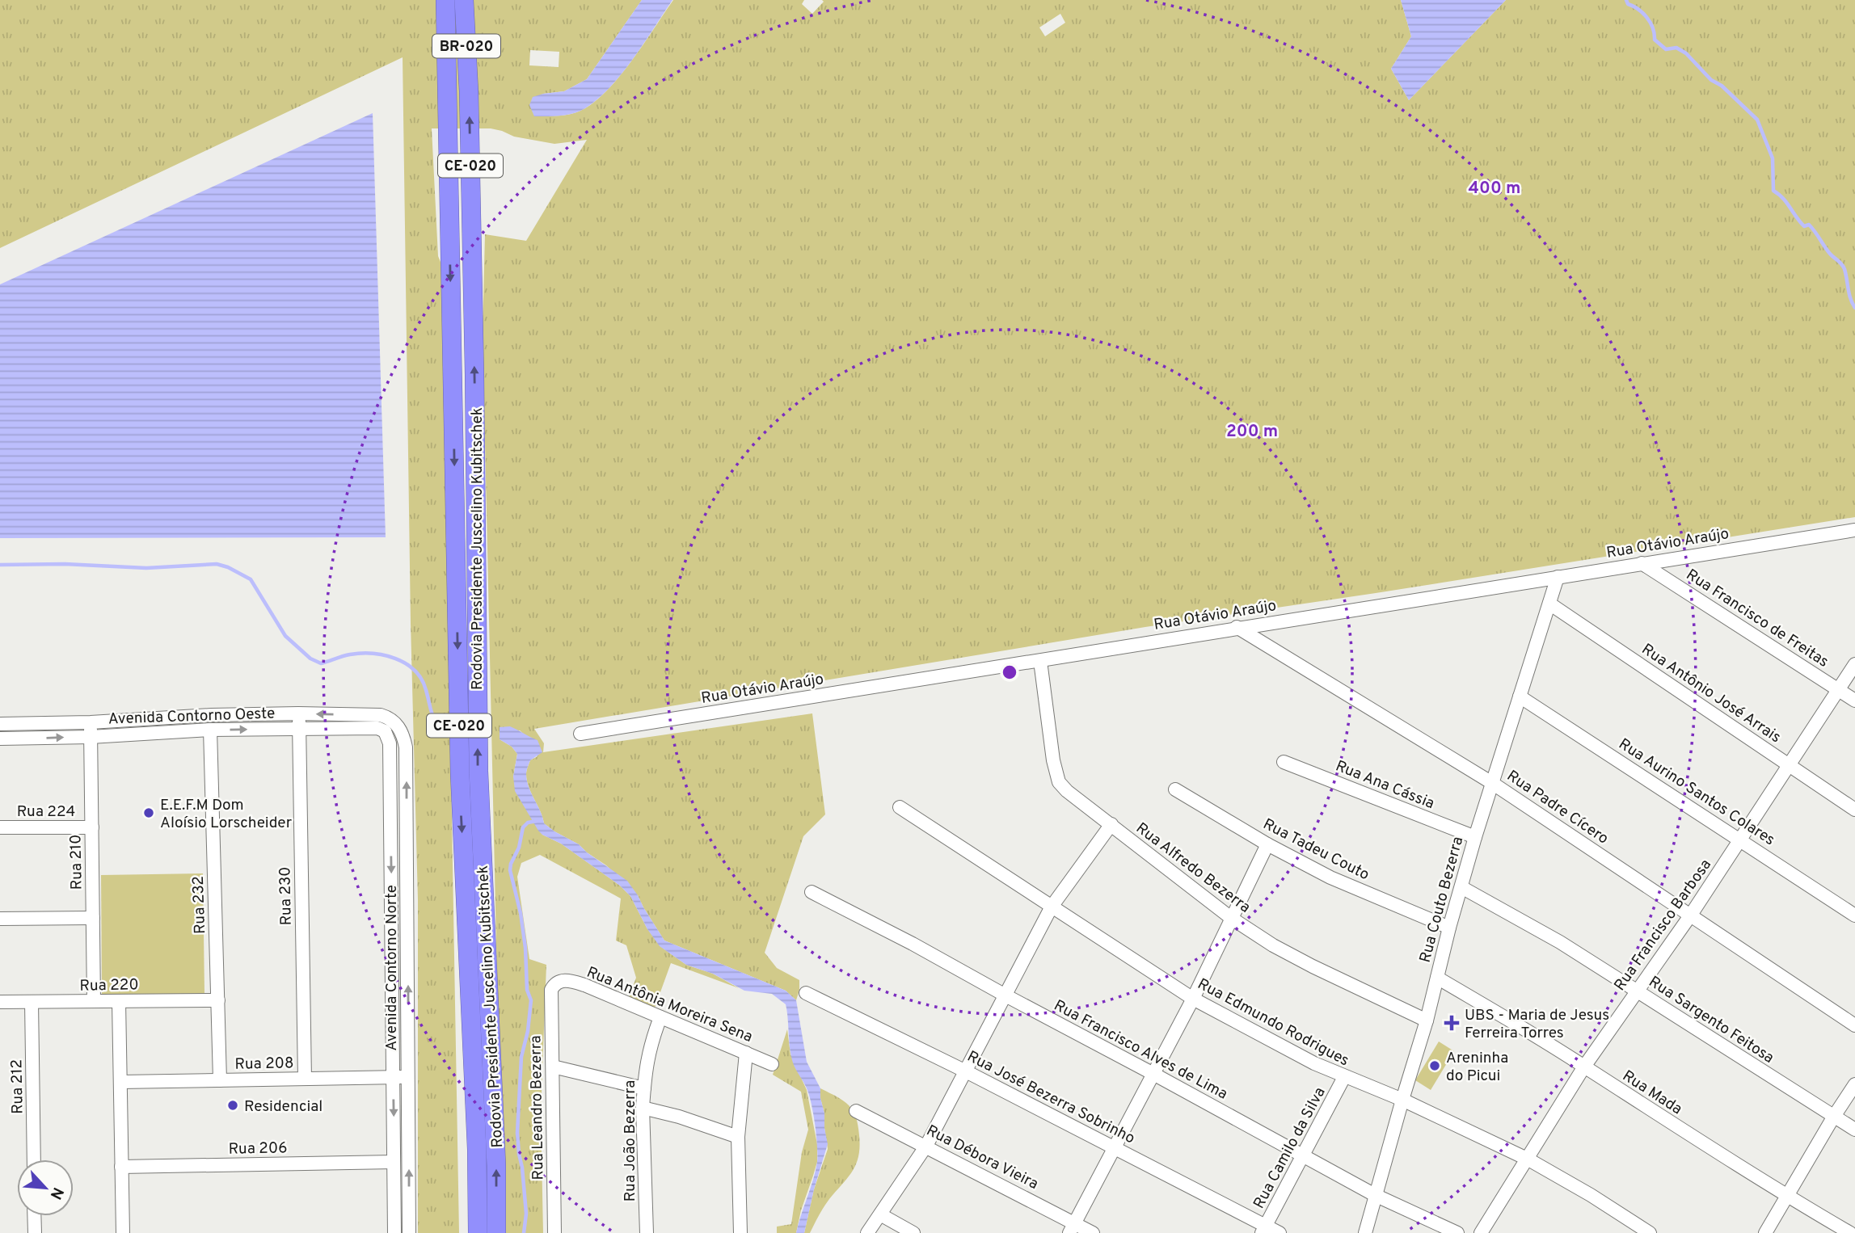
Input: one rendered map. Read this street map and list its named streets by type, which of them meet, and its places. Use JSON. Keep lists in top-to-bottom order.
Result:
{
  "streets": {
    "highway": ["BR-020", "CE-020", "Rodovia Presidente Juscelino Kubitschek"],
    "street": [
      "Rua Otávio Araújo",
      "Rua Francisco de Freitas",
      "Rua Antônio José Arrais",
      "Avenida Contorno Oeste",
      "Rua Ana Cássia",
      "Rua Aurino Santos Colares",
      "Rua Padre Cícero",
      "Rua 224",
      "Rua Tadeu Couto",
      "Rua 210",
      "Rua Alfredo Bezerra",
      "Rua 230",
      "Rua Couto Bezerra",
      "Rua 232",
      "Rua Francisco Barbosa",
      "Avenida Contorno Norte",
      "Rua 220",
      "Rua Antônia Moreira Sena",
      "Rua Sargento Feitosa",
      "Rua Edmundo Rodrigues",
      "Rua Francisco Alves de Lima",
      "Rua 208",
      "Rua 212",
      "Rua Mada",
      "Rua José Bezerra Sobrinho",
      "Rua Leandro Bezerra",
      "Rua João Bezerra",
      "Rua 206",
      "Rua Camilo da Silva",
      "Rua Débora Vieira"
    ]
  },
  "crossings": [
    ["Rua Otávio Araújo", "Rua Francisco de Freitas"],
    ["Rua Otávio Araújo", "Rua Padre Cícero"],
    ["Rua Otávio Araújo", "Rua Alfredo Bezerra"],
    ["Rua Otávio Araújo", "Rua Couto Bezerra"],
    ["Rua Francisco de Freitas", "Rua Francisco Barbosa"],
    ["Rua Antônio José Arrais", "Rua Couto Bezerra"],
    ["Rua Antônio José Arrais", "Rua Francisco Barbosa"],
    ["Avenida Contorno Oeste", "Rua 210"],
    ["Avenida Contorno Oeste", "Rua 230"],
    ["Avenida Contorno Oeste", "Rua 232"],
    ["Avenida Contorno Oeste", "Avenida Contorno Norte"],
    ["Rua Ana Cássia", "Rua Couto Bezerra"],
    ["Rua Aurino Santos Colares", "Rua Couto Bezerra"],
    ["Rua Aurino Santos Colares", "Rua Francisco Barbosa"],
    ["Rua Padre Cícero", "Rua Couto Bezerra"],
    ["Rua Padre Cícero", "Rua Francisco Barbosa"],
    ["Rua 224", "Rua 210"],
    ["Rua Tadeu Couto", "Rua Couto Bezerra"],
    ["Rua 210", "Rua 220"],
    ["Rua Alfredo Bezerra", "Rua Couto Bezerra"],
    ["Rua 230", "Rua 208"],
    ["Rua Couto Bezerra", "Rua Sargento Feitosa"],
    ["Rua Couto Bezerra", "Rua Edmundo Rodrigues"],
    ["Rua Couto Bezerra", "Rua Francisco Alves de Lima"],
    ["Rua Couto Bezerra", "Rua Mada"],
    ["Rua 232", "Rua 220"],
    ["Rua 232", "Rua 208"],
    ["Rua Francisco Barbosa", "Rua Sargento Feitosa"],
    ["Rua Francisco Barbosa", "Rua Edmundo Rodrigues"],
    ["Rua Francisco Barbosa", "Rua Mada"],
    ["Avenida Contorno Norte", "Rua 208"],
    ["Avenida Contorno Norte", "Rua 206"],
    ["Rua 220", "Rua 212"],
    ["Rua Antônia Moreira Sena", "Rua Leandro Bezerra"],
    ["Rua Antônia Moreira Sena", "Rua João Bezerra"],
    ["Rua Edmundo Rodrigues", "Rua Camilo da Silva"],
    ["Rua Francisco Alves de Lima", "Rua Camilo da Silva"],
    ["Rua José Bezerra Sobrinho", "Rua Camilo da Silva"]
  ],
  "places": {
    "other": ["E.E.F.M Dom Aloísio Lorscheider", "Areninha do Picui", "Residencial"],
    "health": ["UBS - Maria de Jesus Ferreira Torres"]
  },
  "north": "bottom right",
  "rings": ["400 m", "200 m"]
}
